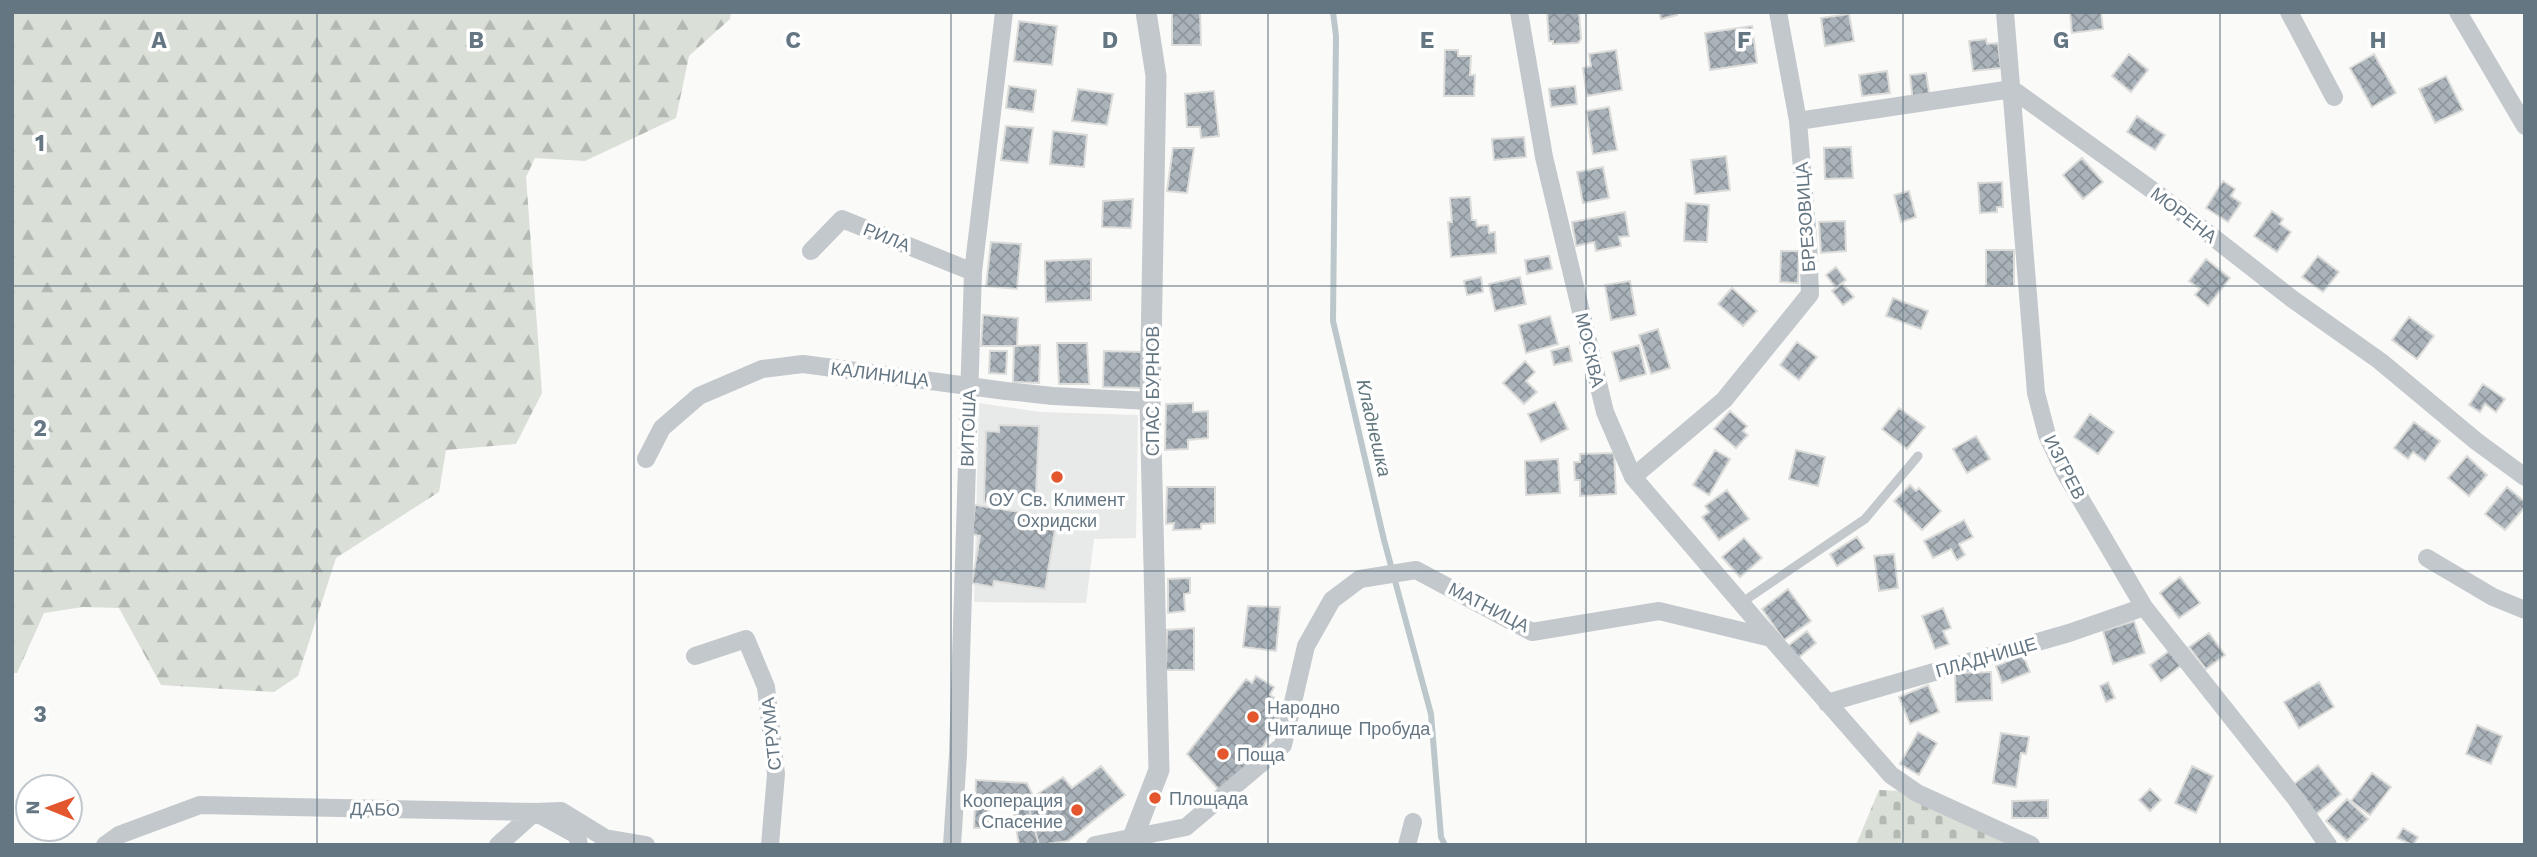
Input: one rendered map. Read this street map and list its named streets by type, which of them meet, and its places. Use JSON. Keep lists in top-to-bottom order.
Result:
{
  "streets": {
    "street": [
      "МОРЕНА",
      "БРЕЗОВИЦА",
      "РИЛА",
      "МОСКВА",
      "КАЛИНИЦА",
      "СПАС БУРНОВ",
      "ВИТОША",
      "ИЗГРЕВ",
      "МАТНИЦА",
      "ПЛАДНИЩЕ",
      "СТРУМА",
      "ДАБО"
    ]
  },
  "crossings": [
    ["МОРЕНА", "ИЗГРЕВ"],
    ["БРЕЗОВИЦА", "МОСКВА"],
    ["РИЛА", "ВИТОША"],
    ["МОСКВА", "МАТНИЦА"],
    ["КАЛИНИЦА", "СПАС БУРНОВ"],
    ["КАЛИНИЦА", "ВИТОША"],
    ["СПАС БУРНОВ", "МАТНИЦА"],
    ["ИЗГРЕВ", "ПЛАДНИЩЕ"]
  ],
  "water": ["Кладнешка"],
  "places": [
    "ОУ Св. Климент Охридски",
    "Народно Читалище Пробуда",
    "Поща",
    "Площада",
    "Кооперация Спасение"
  ],
  "north": "left",
  "grid": {
    "columns": [
      "A",
      "B",
      "C",
      "D",
      "E",
      "F",
      "G",
      "H"
    ],
    "rows": ["1", "2", "3"]
  }
}
